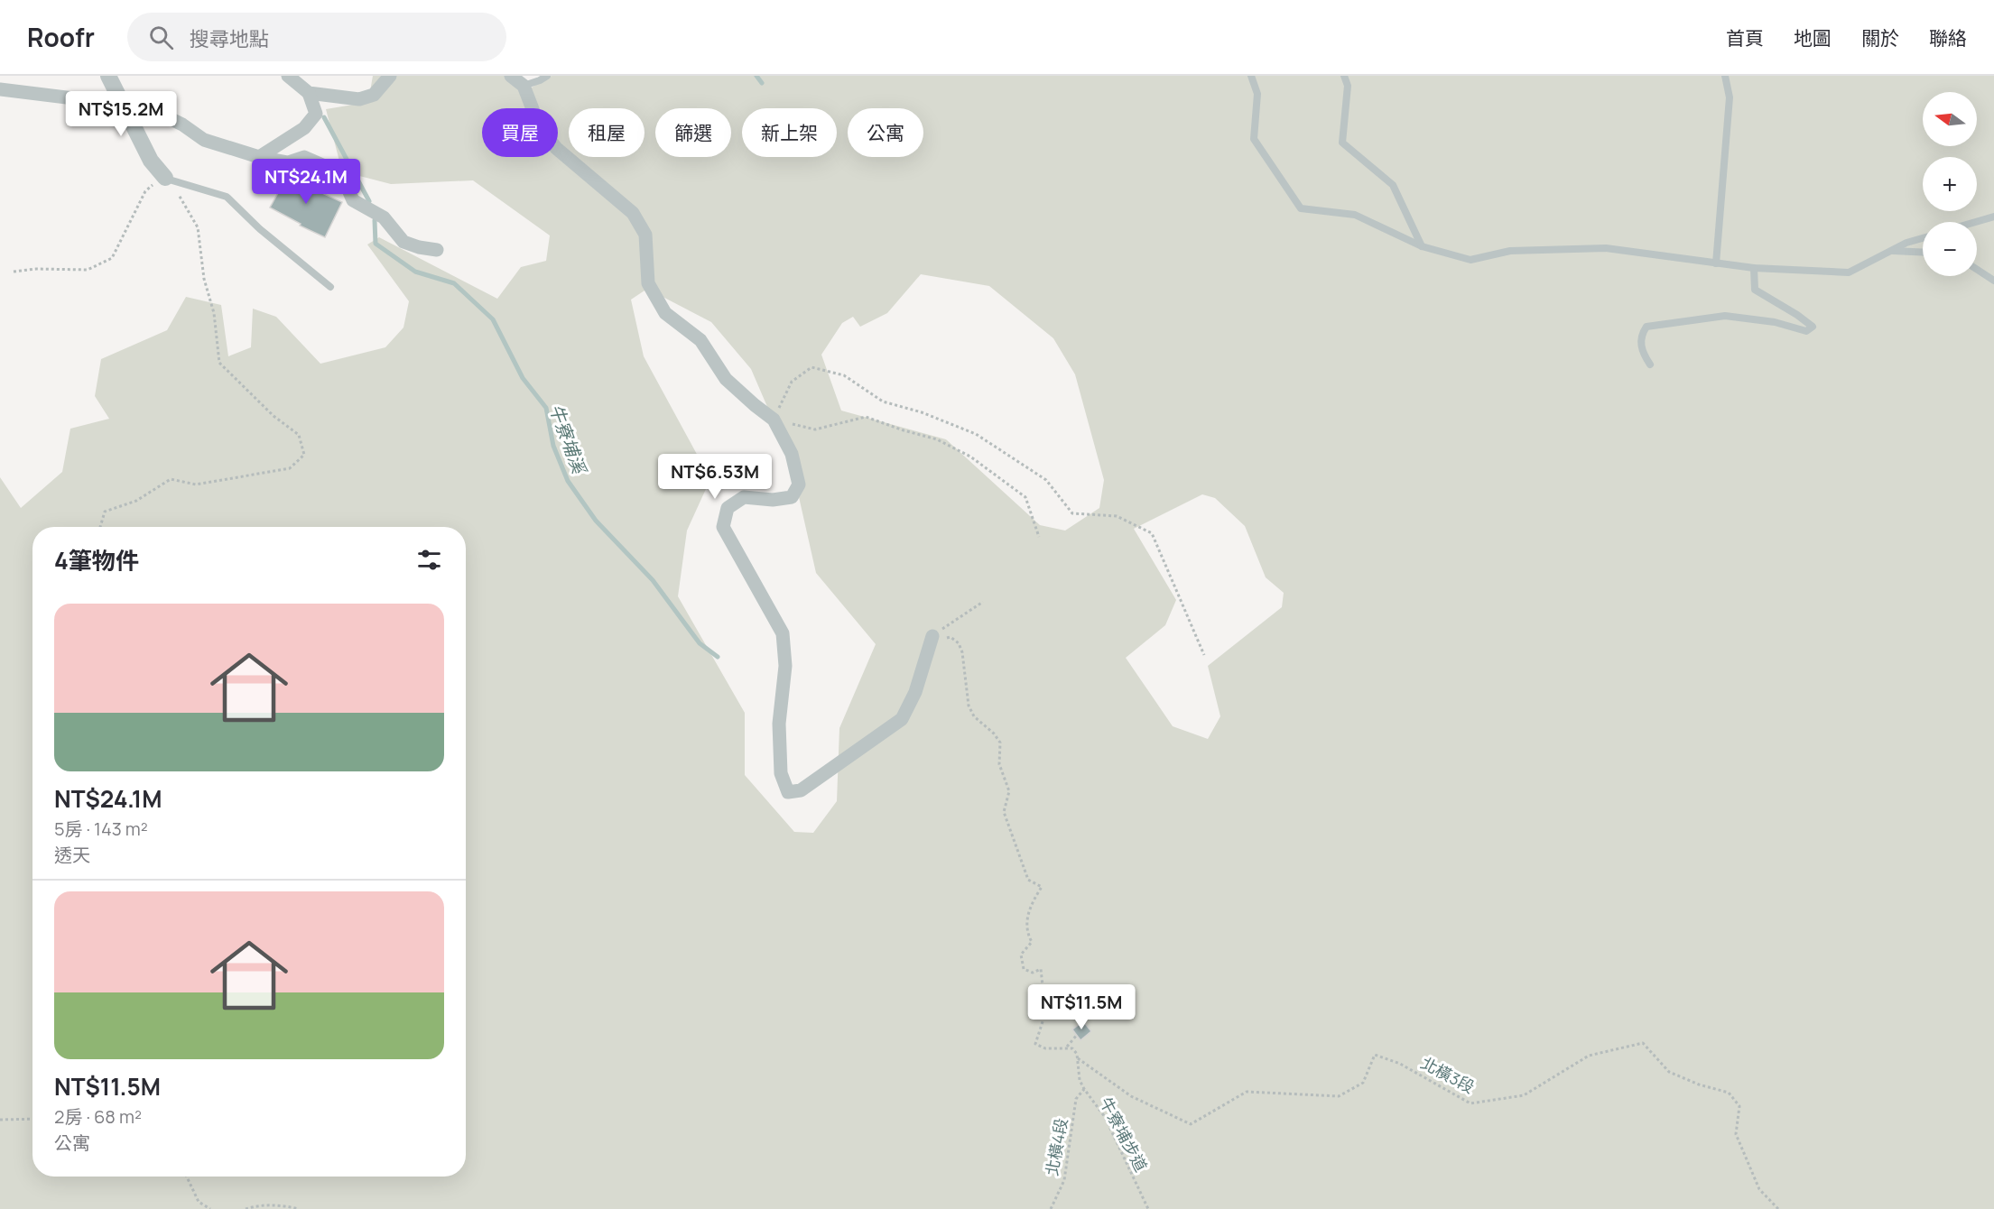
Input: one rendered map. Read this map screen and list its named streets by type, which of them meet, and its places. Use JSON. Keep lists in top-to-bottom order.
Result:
{
  "streets": {
    "path": ["北橫3段", "牛寮埔步道", "北橫4段"]
  },
  "crossings": [
    ["北橫3段", "牛寮埔步道"],
    ["牛寮埔步道", "北橫4段"]
  ],
  "water": ["牛寮埔溪"],
  "north": "left",
  "page": {
    "header": "Roofr",
    "search": "搜尋地點",
    "nav": [
      "首頁",
      "地圖",
      "關於",
      "聯絡"
    ],
    "price": [
      "NT$15.2M",
      "NT$24.1M",
      "NT$6.53M",
      "NT$11.5M"
    ],
    "map_buttons": ["+", "−"],
    "chip": [
      "買屋",
      "租屋",
      "篩選",
      "新上架",
      "公寓"
    ],
    "heading": "4筆物件",
    "list": [
      {
        "name": "NT$24.1M",
        "note": "5房 · 143 m² · 透天"
      },
      {
        "name": "NT$11.5M",
        "note": "2房 · 68 m² · 公寓"
      }
    ]
  }
}
